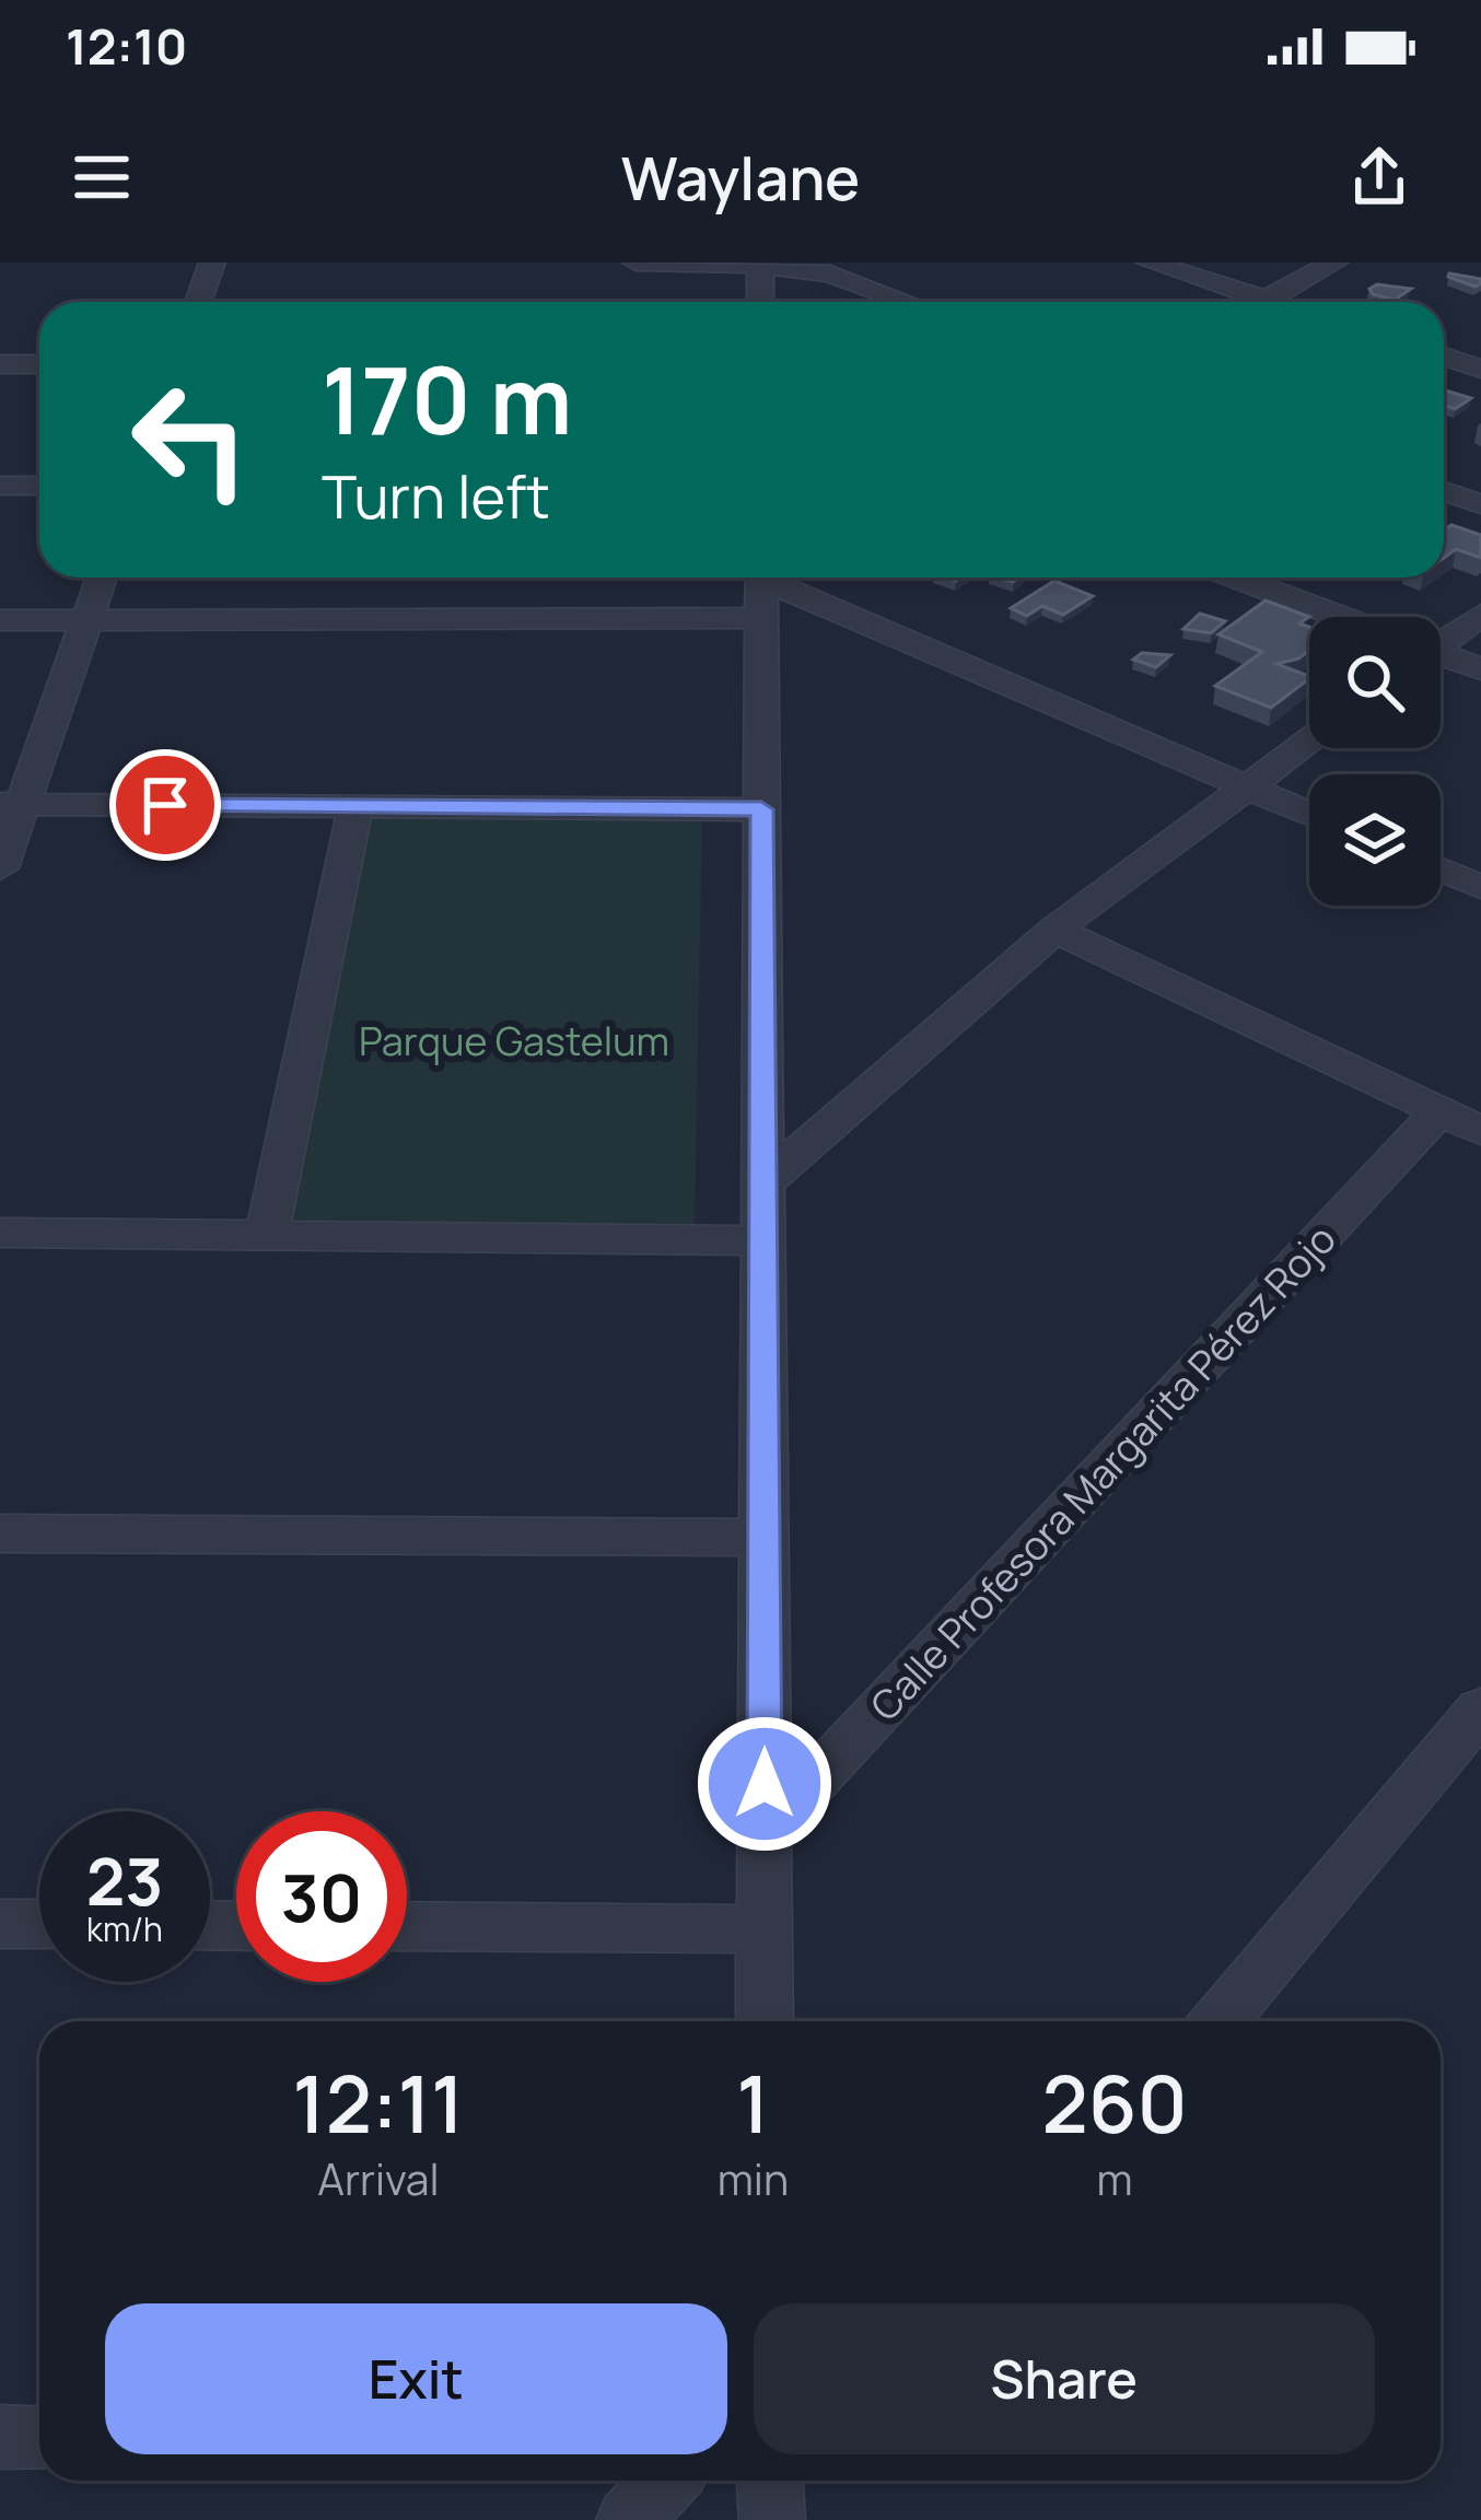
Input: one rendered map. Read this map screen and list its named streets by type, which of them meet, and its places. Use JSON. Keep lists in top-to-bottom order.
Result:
{
  "streets": {
    "street": ["Calle Profesora Margarita Pérez Rojo"]
  },
  "parks": ["Parque Gastelum"],
  "page": {
    "status": "12:10",
    "header": "Waylane",
    "turn": ["170 m", "Turn left"],
    "speed": "23 km/h",
    "limit": "30",
    "eta": [
      "12:11",
      "Arrival",
      "1",
      "min",
      "260",
      "m"
    ],
    "buttons": ["Exit", "Share"]
  }
}
